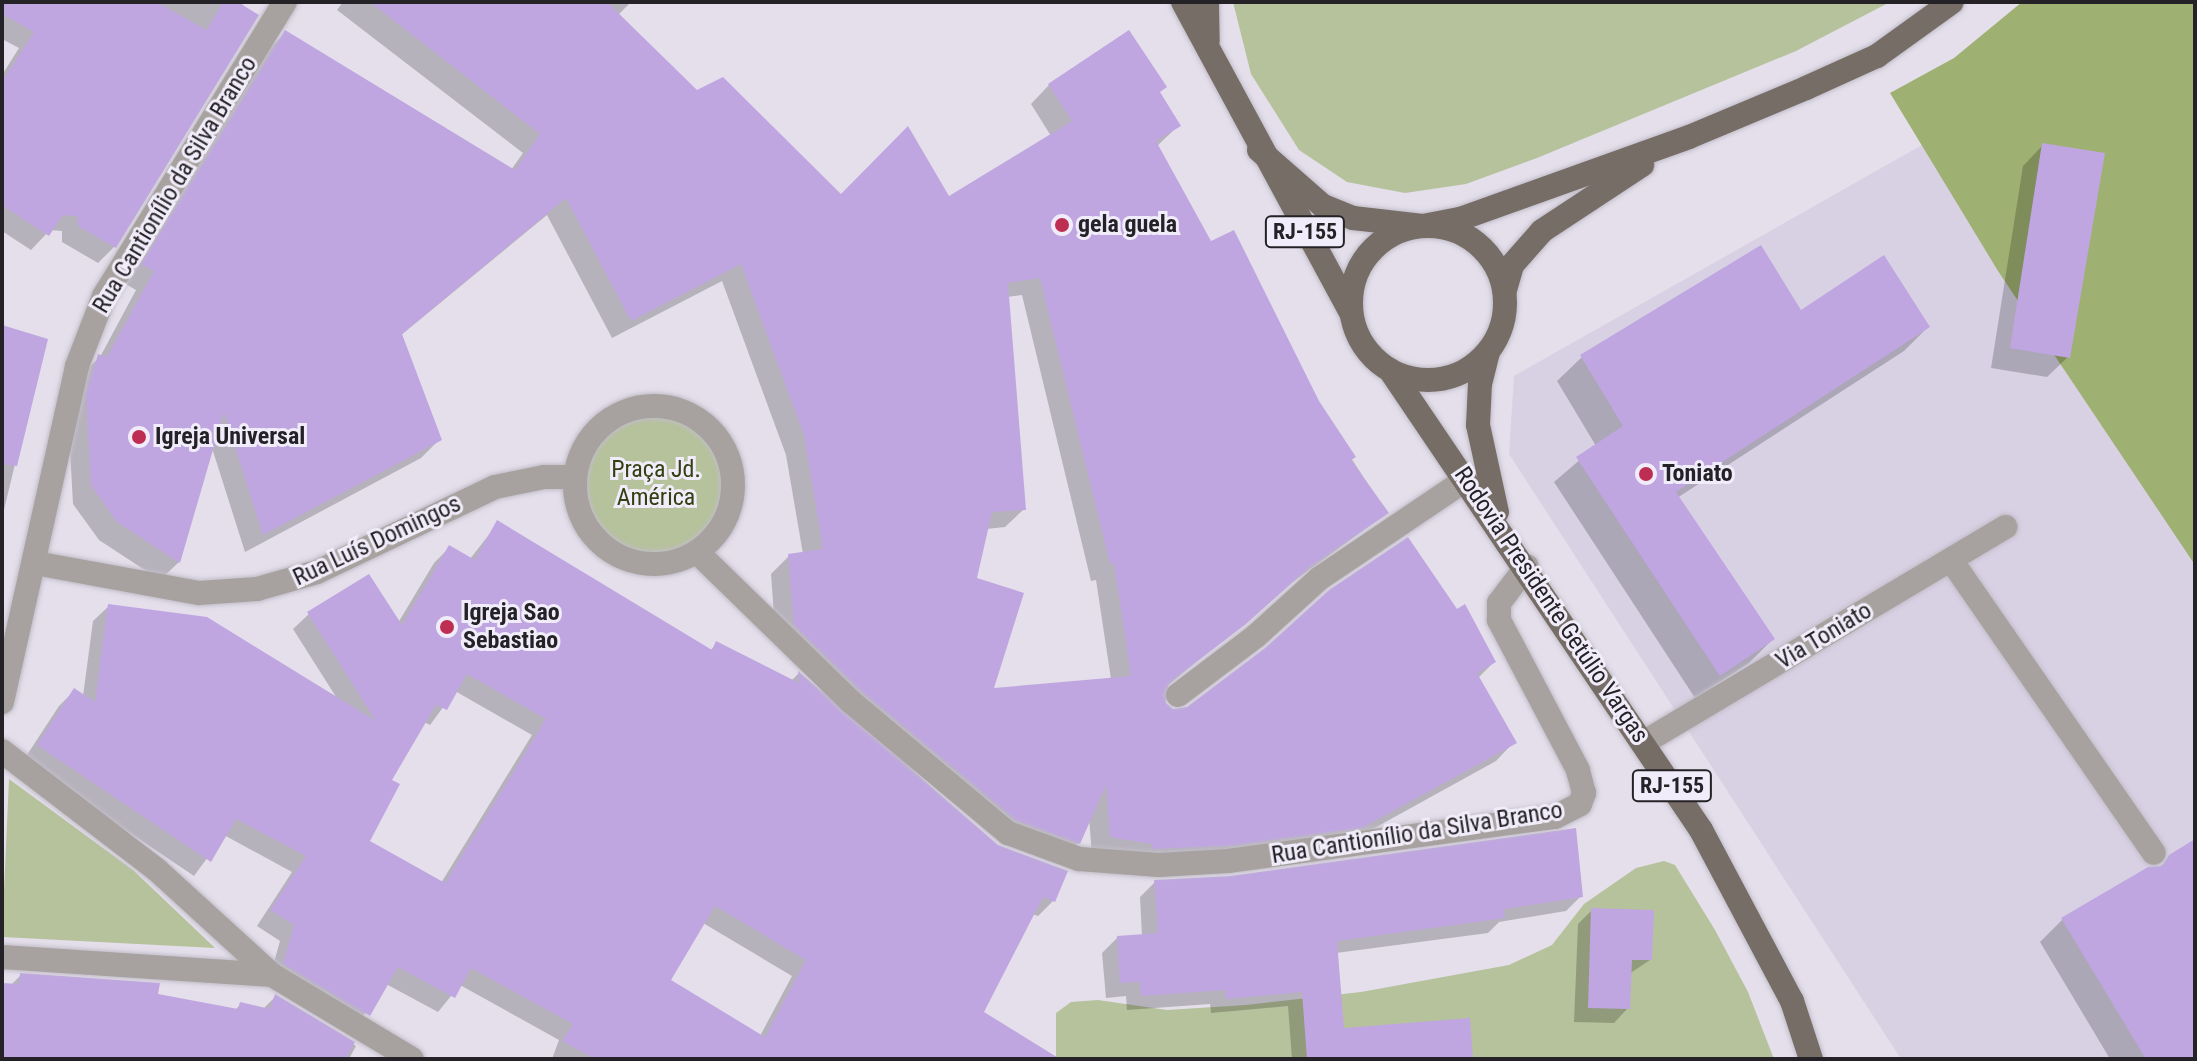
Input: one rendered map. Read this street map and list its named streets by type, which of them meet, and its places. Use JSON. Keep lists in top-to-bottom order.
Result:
{
  "streets": {
    "main road": ["RJ-155", "Rodovia Presidente Getúlio Vargas"],
    "street": ["Rua Cantionílio da Silva Branco", "Rua Luís Domingos", "Via Toniato"]
  },
  "crossings": [
    ["Rua Cantionílio da Silva Branco", "Rua Luís Domingos"],
    ["Rua Cantionílio da Silva Branco", "Rodovia Presidente Getúlio Vargas"],
    ["RJ-155", "Rodovia Presidente Getúlio Vargas"],
    ["Rodovia Presidente Getúlio Vargas", "Via Toniato"]
  ],
  "parks": ["Praça Jd. América"],
  "places": [
    "gela guela",
    "Igreja Universal",
    "Toniato",
    "Igreja Sao Sebastiao"
  ]
}
